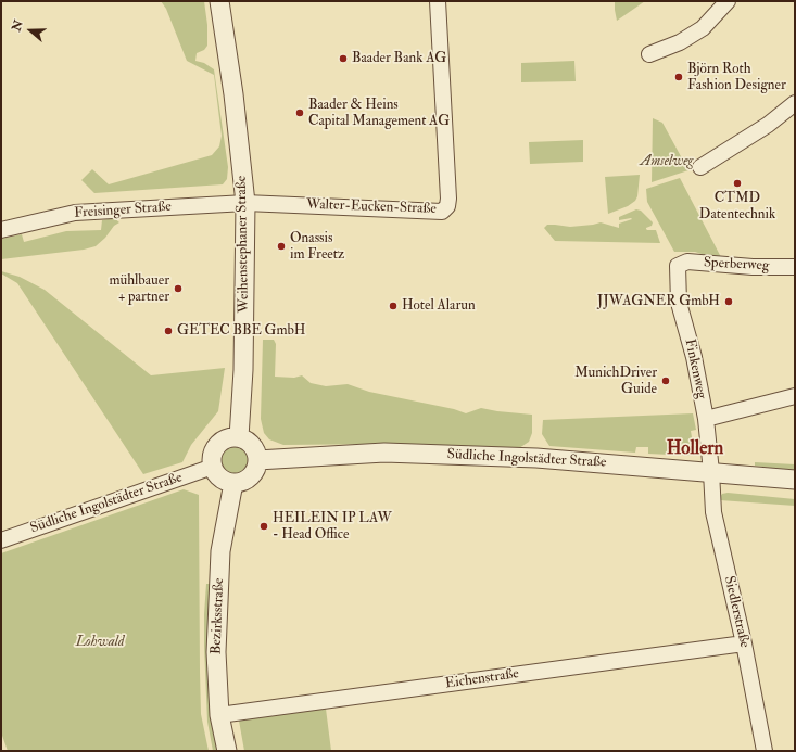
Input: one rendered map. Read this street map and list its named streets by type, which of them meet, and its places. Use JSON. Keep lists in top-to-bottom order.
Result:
{
  "streets": {
    "street": [
      "Walter-Eucken-Straße",
      "Freisinger Straße",
      "Weihenstephaner Straße",
      "Sperberweg",
      "Finkenweg",
      "Südliche Ingolstädter Straße",
      "Siedlerstraße",
      "Bezirksstraße",
      "Eichenstraße"
    ]
  },
  "crossings": [
    ["Walter-Eucken-Straße", "Freisinger Straße"],
    ["Walter-Eucken-Straße", "Weihenstephaner Straße"],
    ["Freisinger Straße", "Weihenstephaner Straße"],
    ["Weihenstephaner Straße", "Südliche Ingolstädter Straße"],
    ["Weihenstephaner Straße", "Bezirksstraße"],
    ["Sperberweg", "Finkenweg"],
    ["Finkenweg", "Südliche Ingolstädter Straße"],
    ["Finkenweg", "Siedlerstraße"],
    ["Südliche Ingolstädter Straße", "Siedlerstraße"],
    ["Südliche Ingolstädter Straße", "Bezirksstraße"],
    ["Siedlerstraße", "Eichenstraße"],
    ["Bezirksstraße", "Eichenstraße"]
  ],
  "districts": ["Hollern"],
  "parks": ["Amselweg", "Lohwald"],
  "places": [
    "Baader Bank AG",
    "Björn Roth Fashion Designer",
    "Baader & Heins Capital Management AG",
    "CTMD Datentechnik",
    "Onassis im Freetz",
    "mühlbauer + partner",
    "JJWAGNER GmbH",
    "Hotel Alarun",
    "GETEC BBE GmbH",
    "MunichDriver Guide",
    "HEILEIN IP LAW - Head Office"
  ],
  "north": "left"
}
